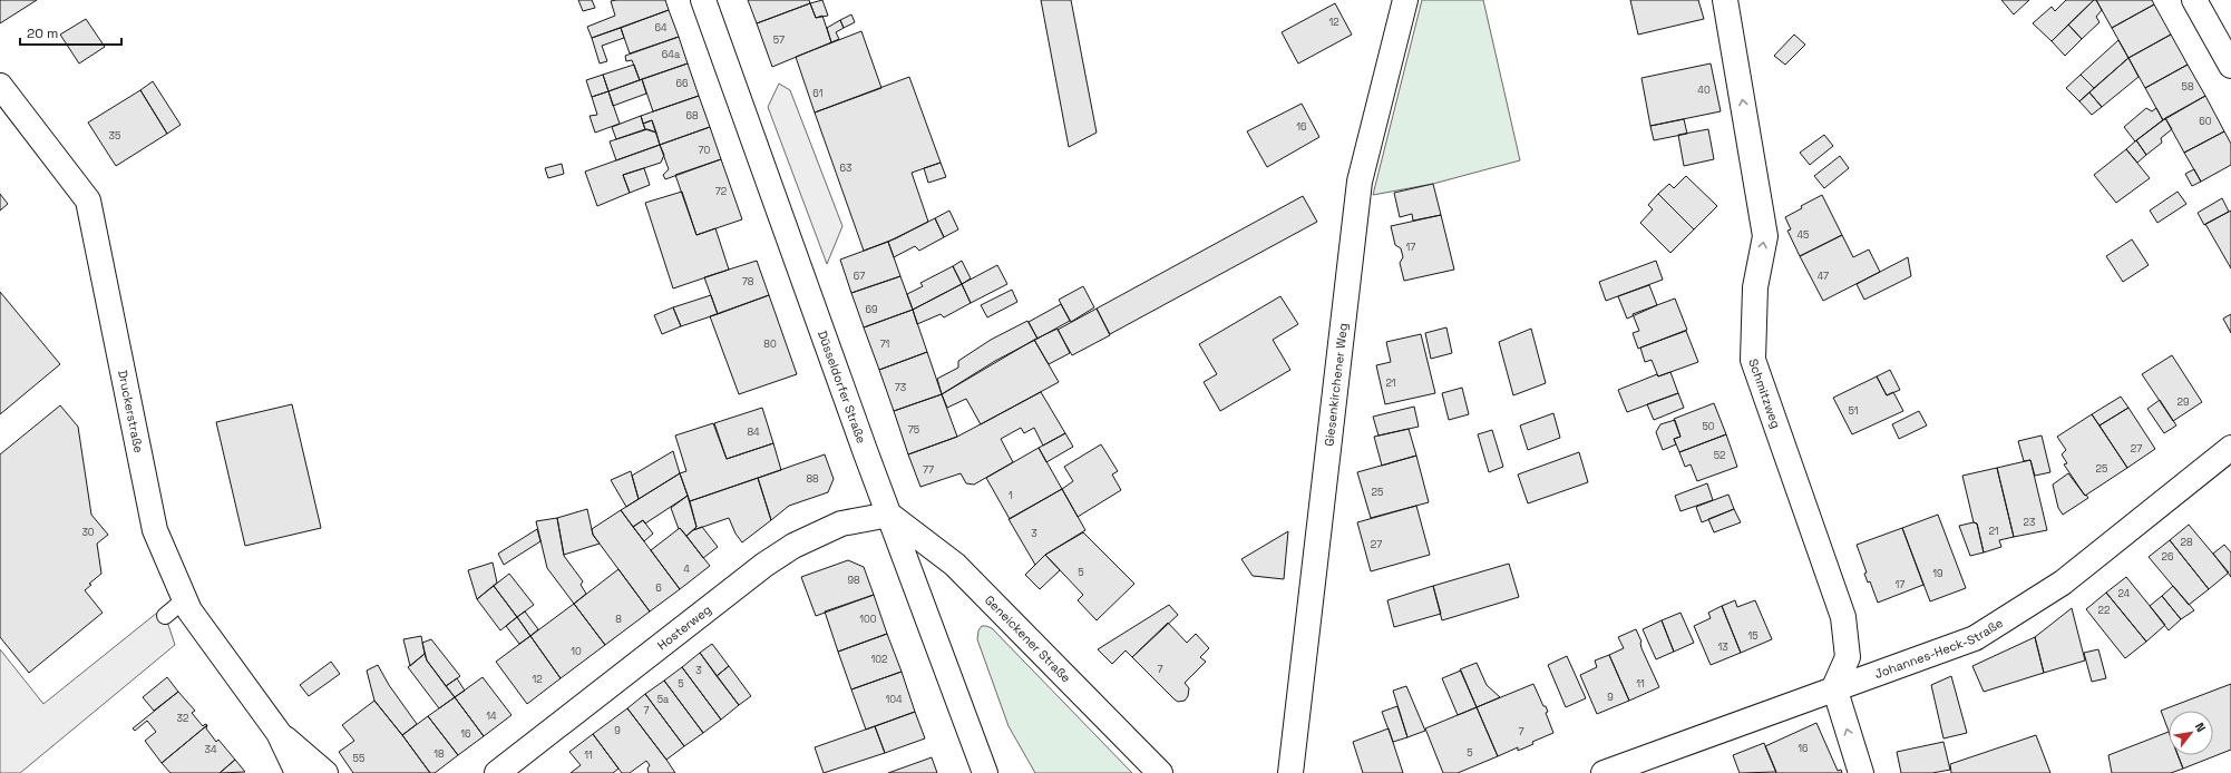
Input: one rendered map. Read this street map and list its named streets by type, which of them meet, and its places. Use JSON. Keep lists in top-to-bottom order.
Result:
{
  "streets": {
    "street": [
      "Giesenkirchener Weg",
      "Düsseldorfer Straße",
      "Schmitzweg",
      "Druckerstraße",
      "Hosterweg",
      "Geneickener Straße",
      "Johannes-Heck-Straße"
    ]
  },
  "crossings": [
    ["Düsseldorfer Straße", "Hosterweg"],
    ["Düsseldorfer Straße", "Geneickener Straße"],
    ["Schmitzweg", "Johannes-Heck-Straße"],
    ["Hosterweg", "Geneickener Straße"]
  ],
  "one_way": ["Schmitzweg"],
  "house_numbers": [
    "12",
    "64",
    "57",
    "64a",
    "66",
    "58",
    "40",
    "61",
    "68",
    "60",
    "16",
    "35",
    "70",
    "63",
    "72",
    "45",
    "17",
    "67",
    "47",
    "78",
    "69",
    "80",
    "71",
    "21",
    "73",
    "29",
    "51",
    "50",
    "75",
    "84",
    "27",
    "52",
    "25",
    "77",
    "88",
    "25",
    "1",
    "23",
    "21",
    "30",
    "3",
    "28",
    "27",
    "26",
    "4",
    "5",
    "19",
    "98",
    "17",
    "6",
    "24",
    "22",
    "8",
    "100",
    "15",
    "13",
    "10",
    "102",
    "7",
    "3",
    "12",
    "5",
    "11",
    "9",
    "5a",
    "104",
    "7",
    "14",
    "32",
    "9",
    "7",
    "16",
    "16",
    "34",
    "5",
    "18",
    "11",
    "55"
  ],
  "scale_bar": "20 m",
  "north": "top right"
}
